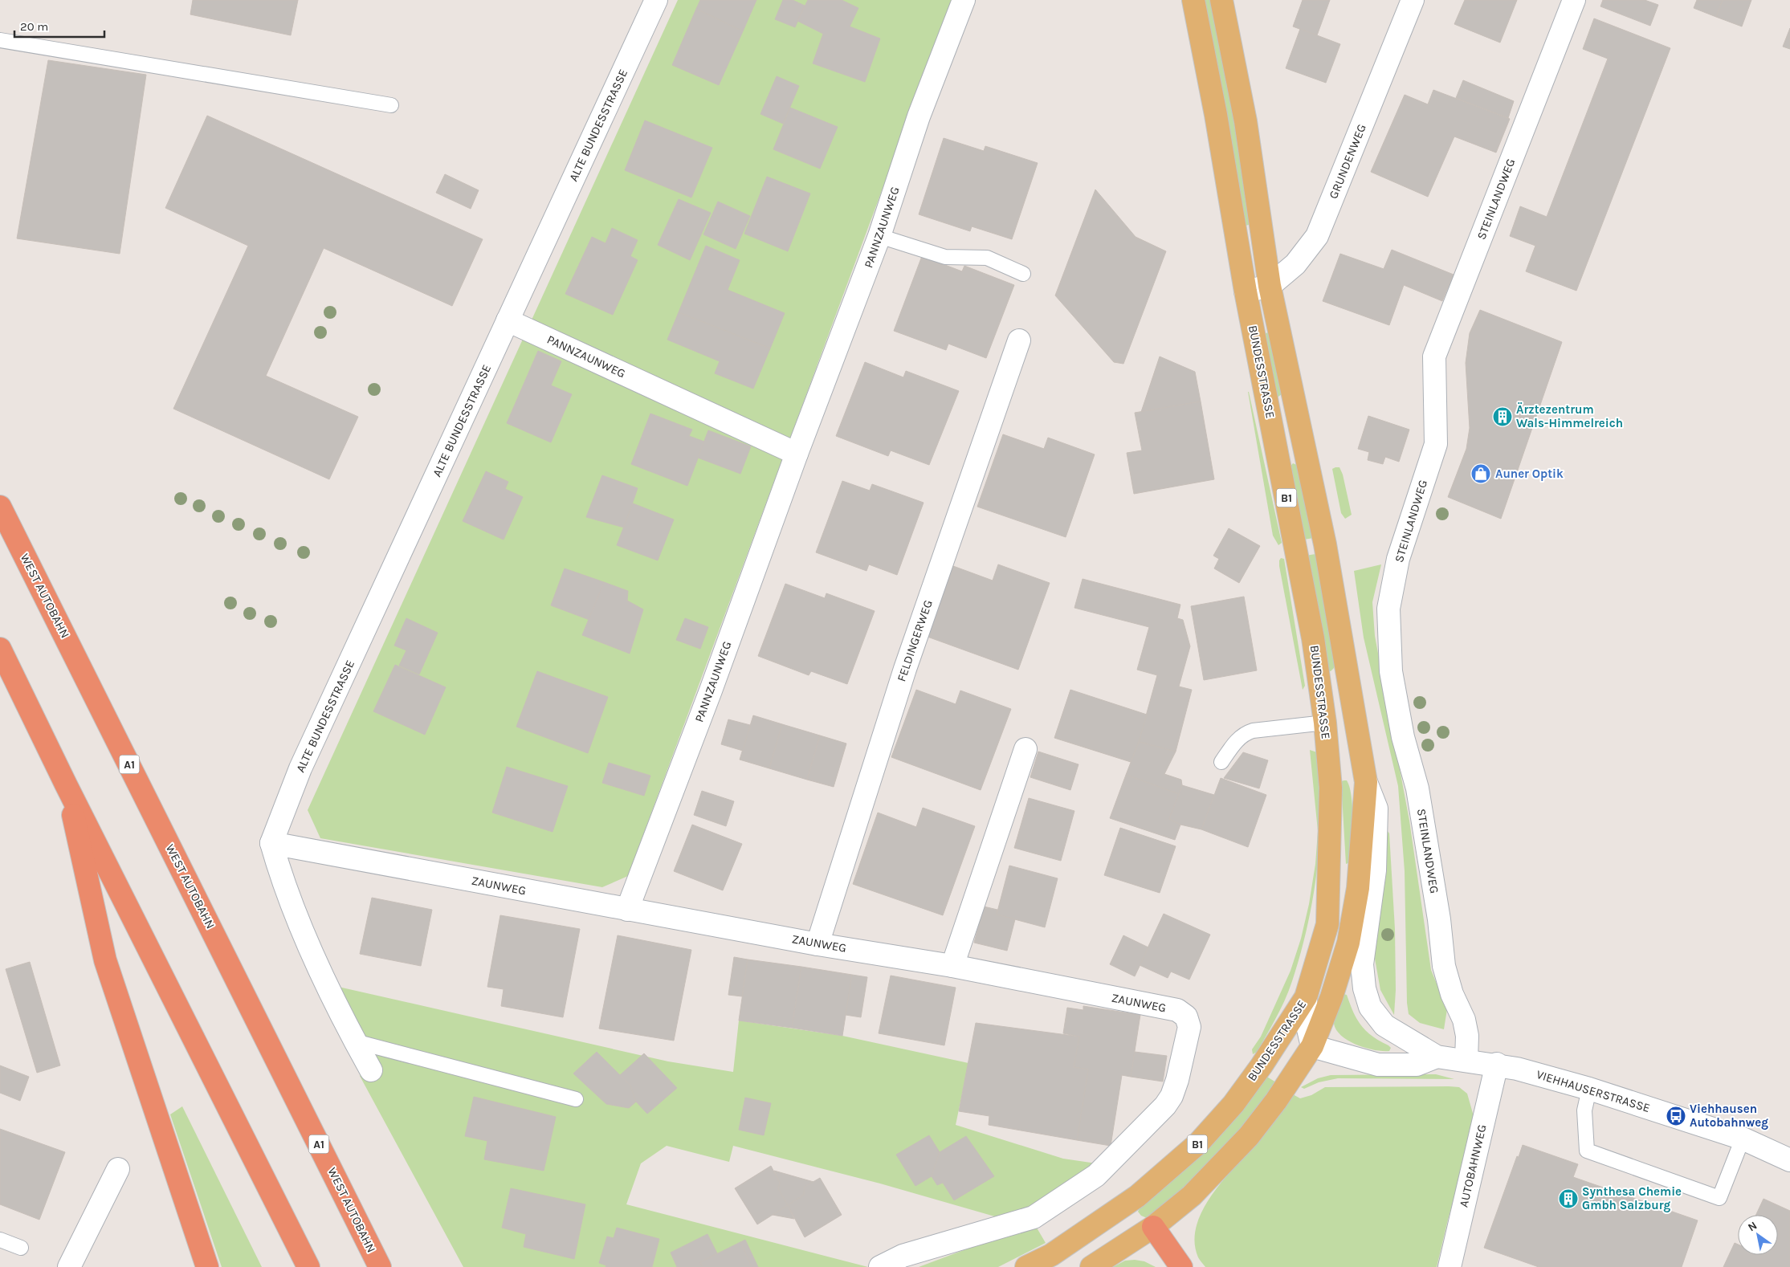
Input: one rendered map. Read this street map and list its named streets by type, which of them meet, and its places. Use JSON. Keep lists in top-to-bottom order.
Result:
{
  "streets": {
    "highway": ["WEST AUTOBAHN", "A1"],
    "main road": ["BUNDESSTRASSE", "B1"],
    "street": [
      "ALTE BUNDESSTRASSE",
      "GRUNDENWEG",
      "STEINLANDWEG",
      "PANNZAUNWEG",
      "FELDINGERWEG",
      "ZAUNWEG",
      "VIEHHAUSERSTRASSE",
      "AUTOBAHNWEG"
    ]
  },
  "crossings": [
    ["ALTE BUNDESSTRASSE", "PANNZAUNWEG"],
    ["ALTE BUNDESSTRASSE", "ZAUNWEG"],
    ["GRUNDENWEG", "BUNDESSTRASSE"],
    ["STEINLANDWEG", "VIEHHAUSERSTRASSE"],
    ["PANNZAUNWEG", "ZAUNWEG"],
    ["BUNDESSTRASSE", "VIEHHAUSERSTRASSE"],
    ["FELDINGERWEG", "ZAUNWEG"],
    ["VIEHHAUSERSTRASSE", "AUTOBAHNWEG"]
  ],
  "places": {
    "building": ["Ärztezentrum Wals-Himmelreich", "Synthesa Chemie Gmbh Salzburg"],
    "shop": ["Auner Optik"],
    "bus stop": ["Viehhausen Autobahnweg"]
  },
  "scale_bar": "20 m",
  "north": "top left"
}
